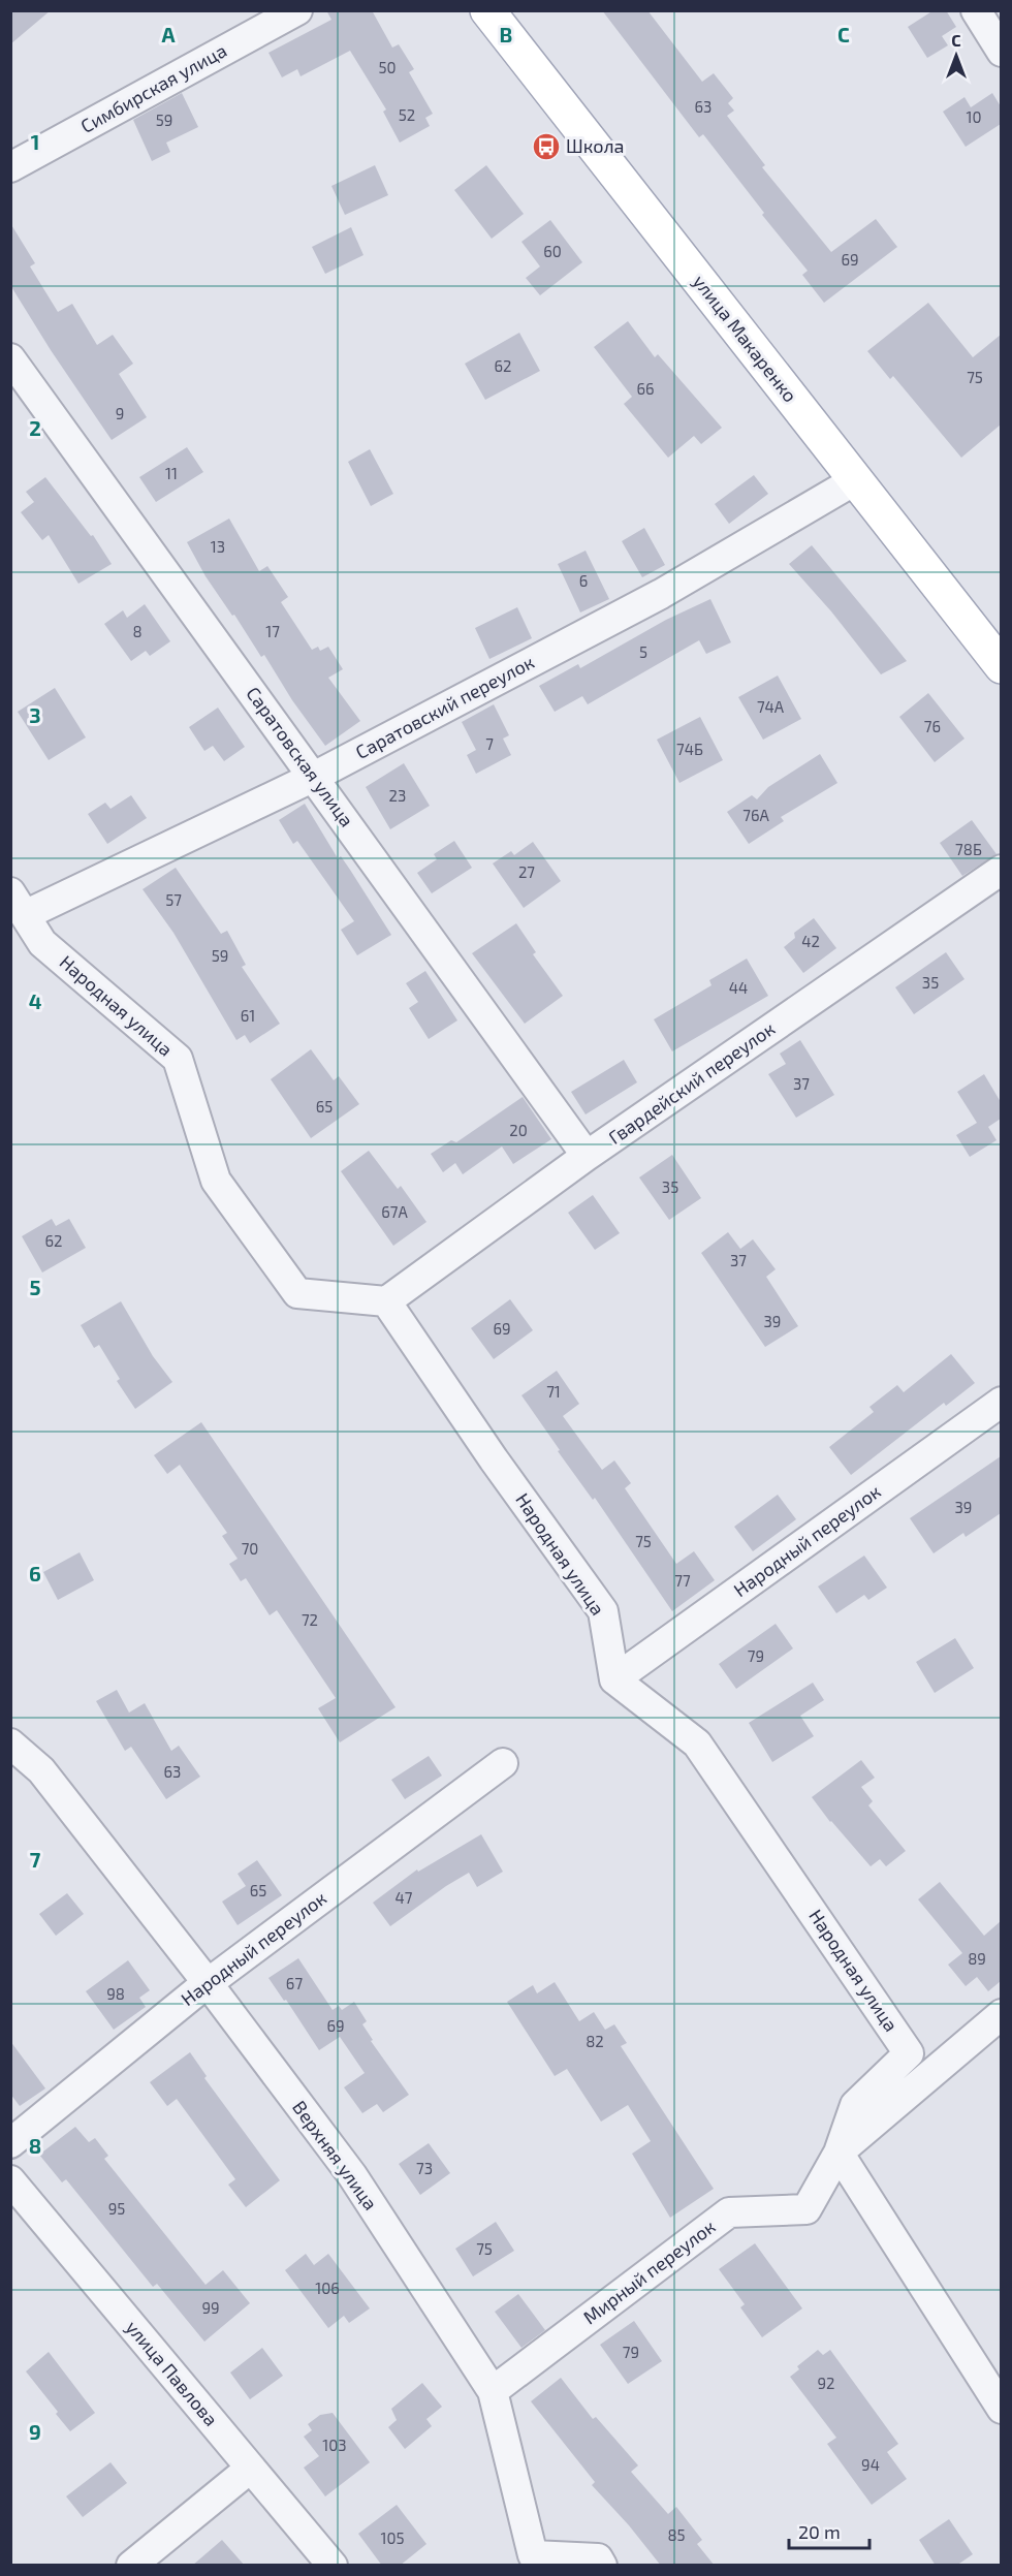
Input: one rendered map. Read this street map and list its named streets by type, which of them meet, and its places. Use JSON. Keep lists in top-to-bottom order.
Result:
{
  "streets": {
    "main road": ["улица Макаренко"],
    "street": [
      "Симбирская улица",
      "Саратовский переулок",
      "Саратовская улица",
      "Народная улица",
      "Гвардейский переулок",
      "Народный переулок",
      "Верхняя улица",
      "Мирный переулок",
      "улица Павлова"
    ]
  },
  "crossings": [
    ["улица Макаренко", "Саратовский переулок"],
    ["Саратовский переулок", "Саратовская улица"],
    ["Саратовский переулок", "Народная улица"],
    ["Саратовская улица", "Гвардейский переулок"],
    ["Народная улица", "Гвардейский переулок"],
    ["Народная улица", "Народный переулок"],
    ["Народная улица", "Мирный переулок"],
    ["Народный переулок", "Верхняя улица"],
    ["Верхняя улица", "Мирный переулок"]
  ],
  "places": {
    "bus stop": ["Школа"]
  },
  "house_numbers": [
    "50",
    "63",
    "52",
    "10",
    "59",
    "60",
    "69",
    "62",
    "75",
    "66",
    "9",
    "11",
    "13",
    "6",
    "8",
    "17",
    "5",
    "74А",
    "76",
    "7",
    "74Б",
    "23",
    "76А",
    "78Б",
    "27",
    "57",
    "42",
    "59",
    "35",
    "44",
    "61",
    "37",
    "65",
    "20",
    "35",
    "67А",
    "62",
    "37",
    "39",
    "69",
    "71",
    "39",
    "75",
    "70",
    "77",
    "72",
    "79",
    "63",
    "65",
    "47",
    "89",
    "67",
    "98",
    "69",
    "82",
    "73",
    "95",
    "75",
    "106",
    "99",
    "79",
    "92",
    "103",
    "94",
    "85",
    "105"
  ],
  "scale_bar": "20 m",
  "north": "top",
  "grid": {
    "columns": ["A", "B", "C"],
    "rows": [
      "1",
      "2",
      "3",
      "4",
      "5",
      "6",
      "7",
      "8",
      "9"
    ]
  }
}
